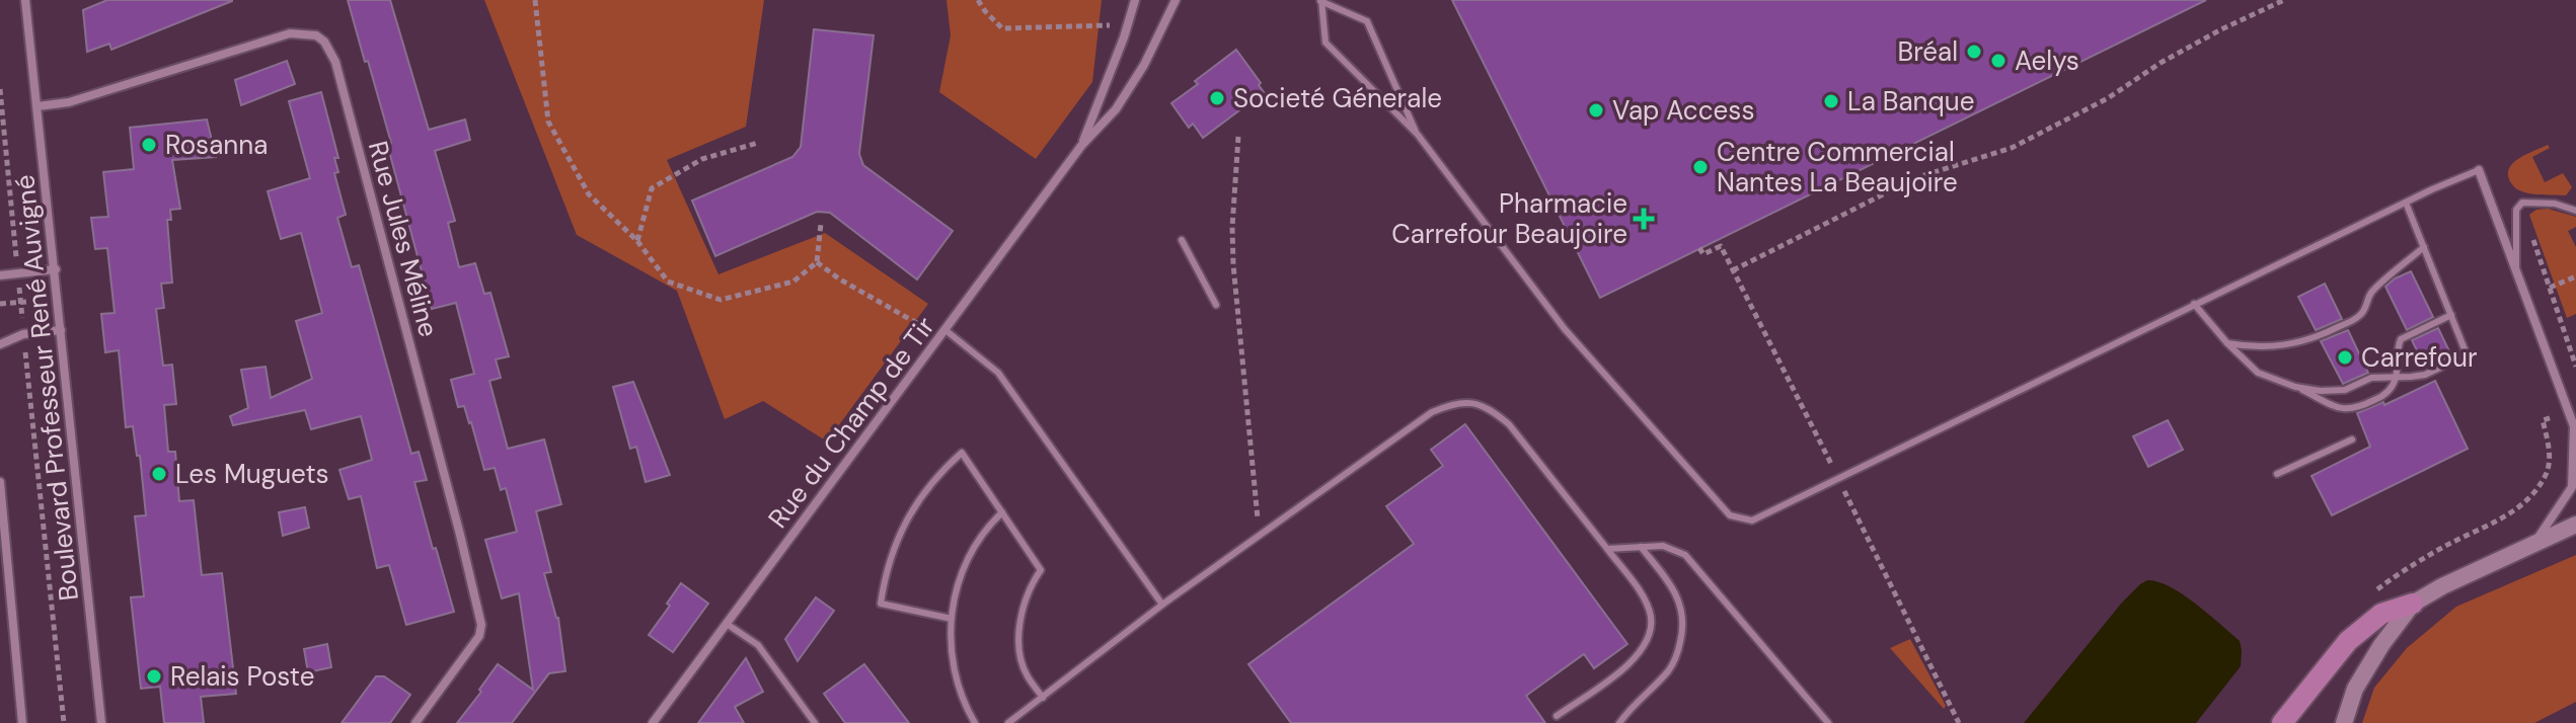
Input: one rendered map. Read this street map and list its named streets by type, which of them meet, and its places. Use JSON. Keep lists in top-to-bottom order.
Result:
{
  "streets": {
    "street": ["Rue Jules Méline", "Boulevard Professeur René Auvigné", "Rue du Champ de Tir"]
  },
  "crossings": [
    ["Rue Jules Méline", "Boulevard Professeur René Auvigné"]
  ],
  "places": {
    "other": [
      "Bréal",
      "Aelys",
      "Societé Génerale",
      "La Banque",
      "Vap Access",
      "Rosanna",
      "Centre Commercial Nantes La Beaujoire",
      "Carrefour",
      "Les Muguets",
      "Relais Poste"
    ],
    "health": ["Pharmacie Carrefour Beaujoire"]
  }
}
